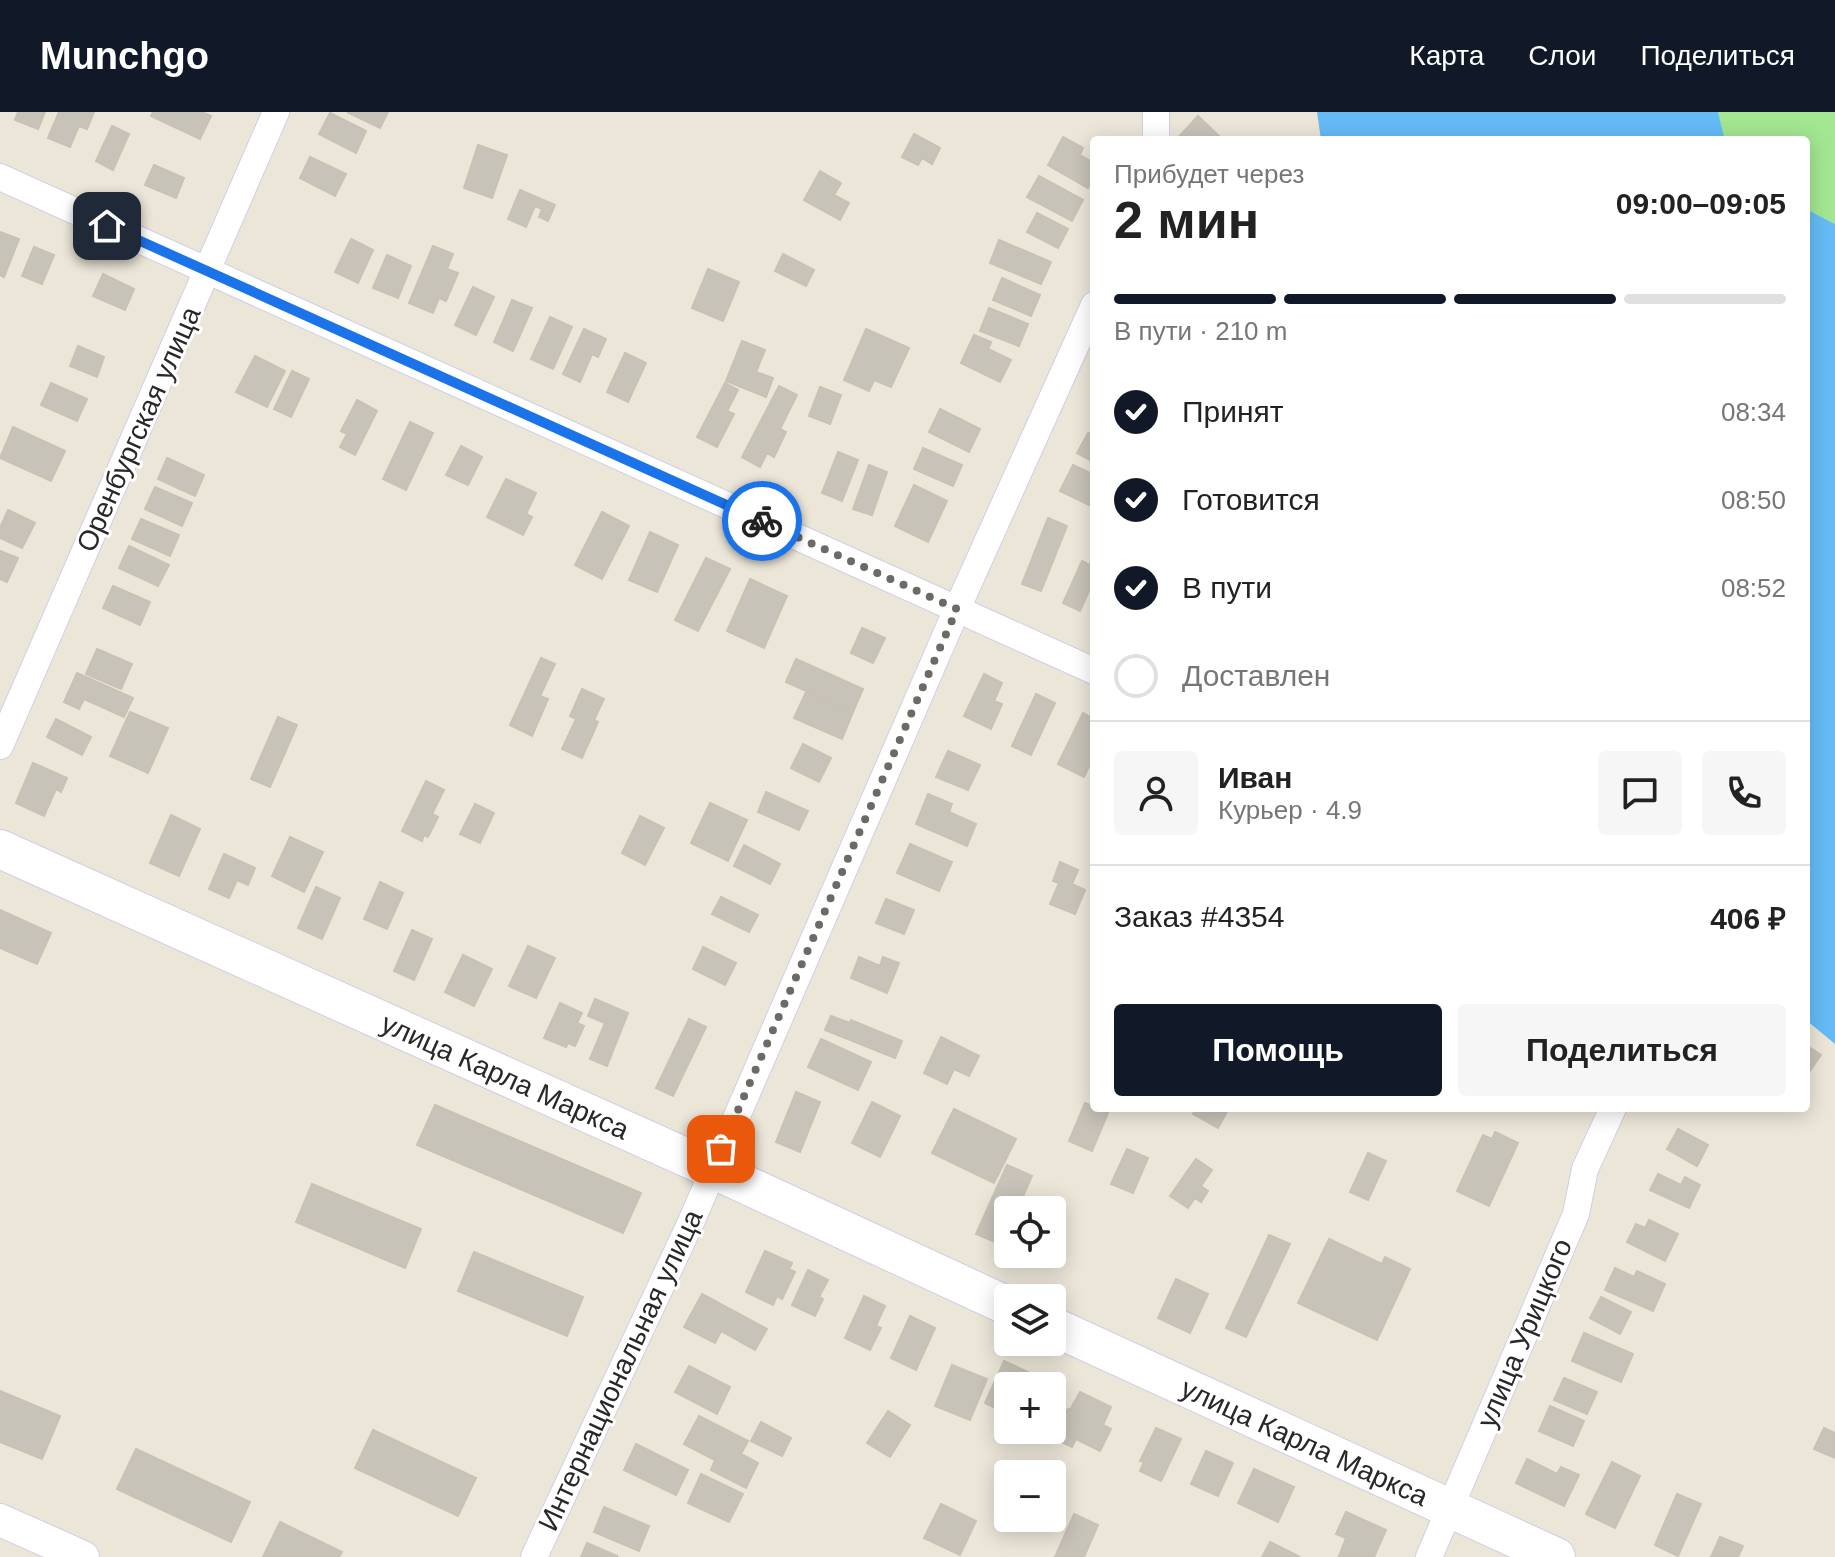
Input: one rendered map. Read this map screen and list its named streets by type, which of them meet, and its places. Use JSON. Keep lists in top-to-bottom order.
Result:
{
  "streets": {
    "main road": ["улица Карла Маркса"],
    "street": ["Оренбургская улица", "улица Урицкого", "Интернациональная улица"]
  },
  "crossings": [
    ["улица Карла Маркса", "улица Урицкого"],
    ["улица Карла Маркса", "Интернациональная улица"]
  ],
  "page": {
    "header": "Munchgo",
    "nav": ["Карта", "Слои", "Поделиться"],
    "heading": ["2 мин", "Прибудет через", "09:00–09:05"],
    "panel": [
      "Иван",
      "Курьер · 4.9",
      "Заказ #4354",
      "406 ₽"
    ],
    "bar": "В пути · 210 m",
    "list": [
      ["Принят", "08:34"],
      ["Готовится", "08:50"],
      ["В пути", "08:52"],
      "Доставлен"
    ],
    "buttons": ["Помощь", "Поделиться"],
    "map_buttons": ["+", "−"]
  }
}
